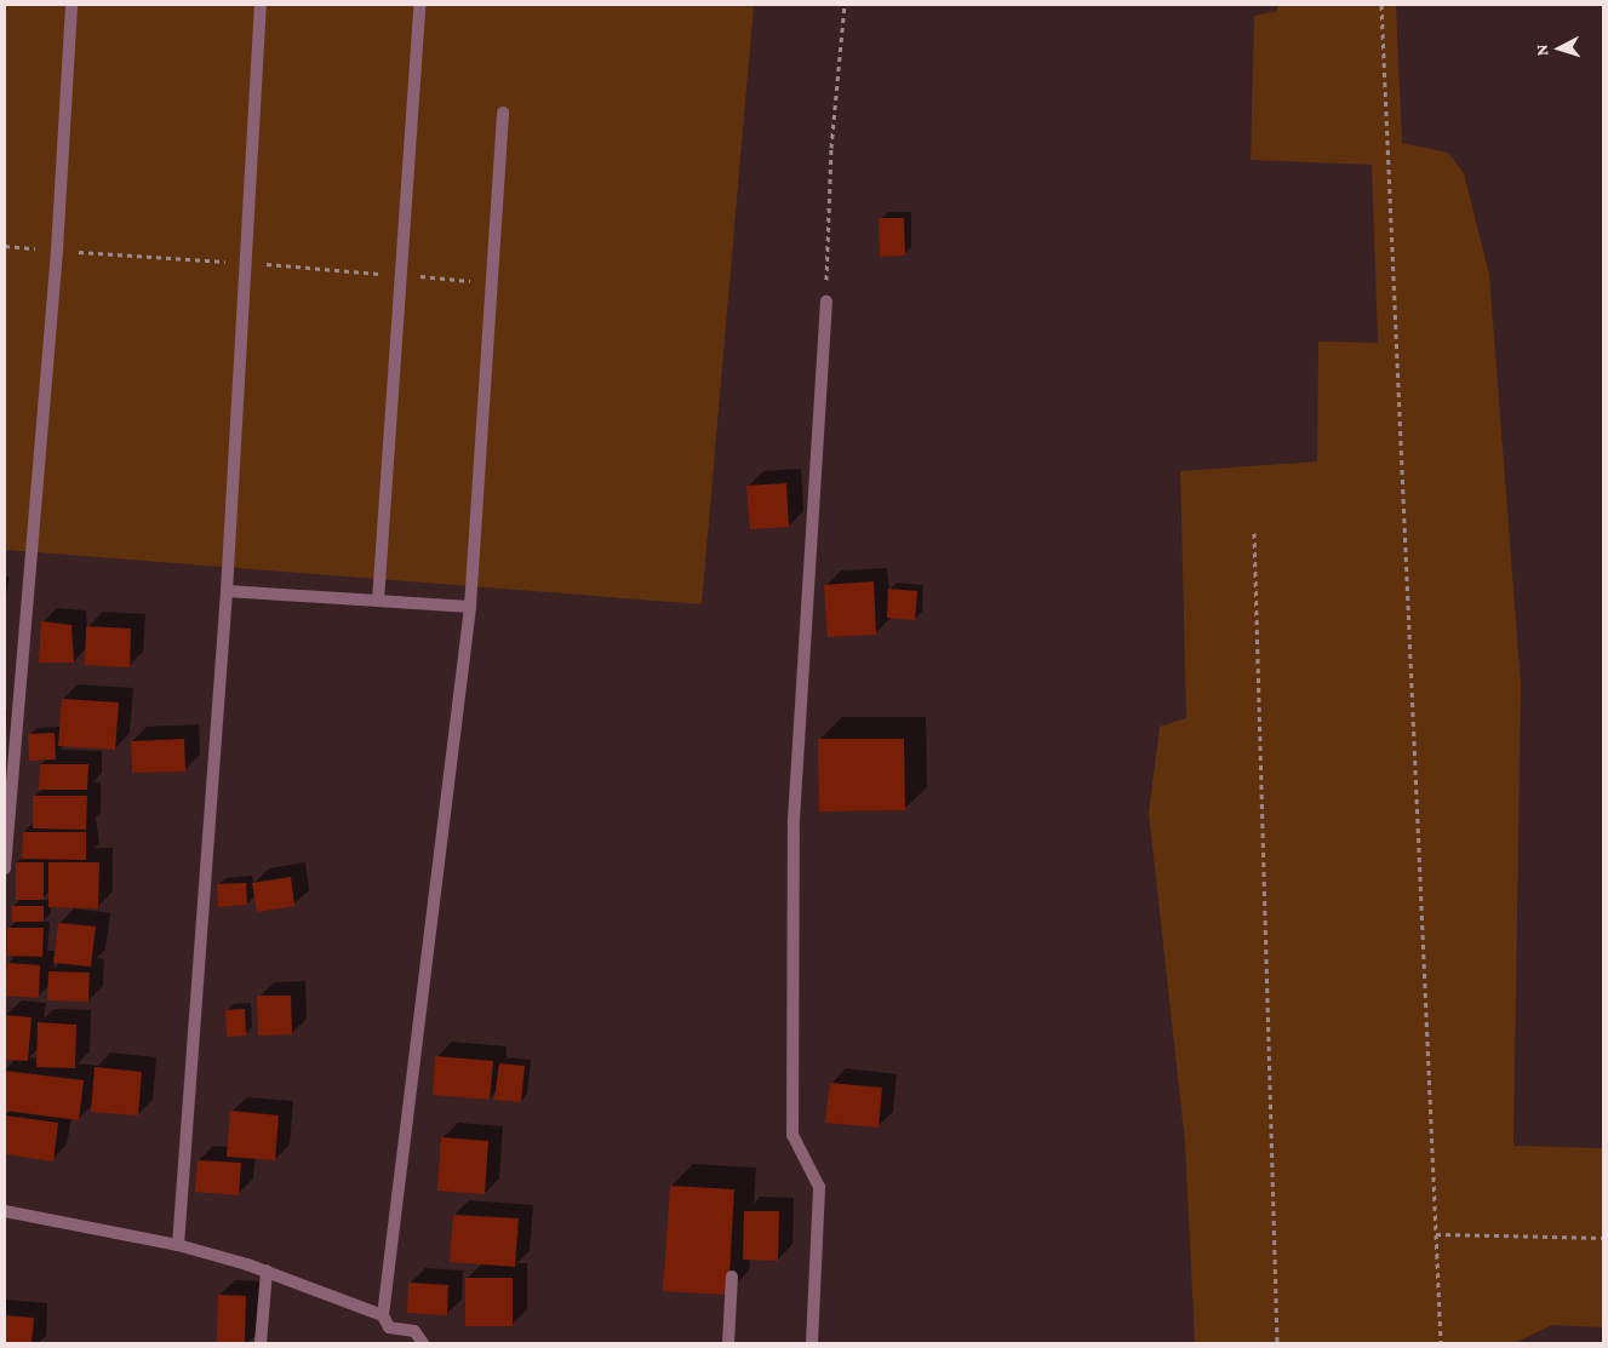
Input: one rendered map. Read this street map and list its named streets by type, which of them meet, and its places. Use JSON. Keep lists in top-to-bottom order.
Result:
{
  "north": "left"
}
